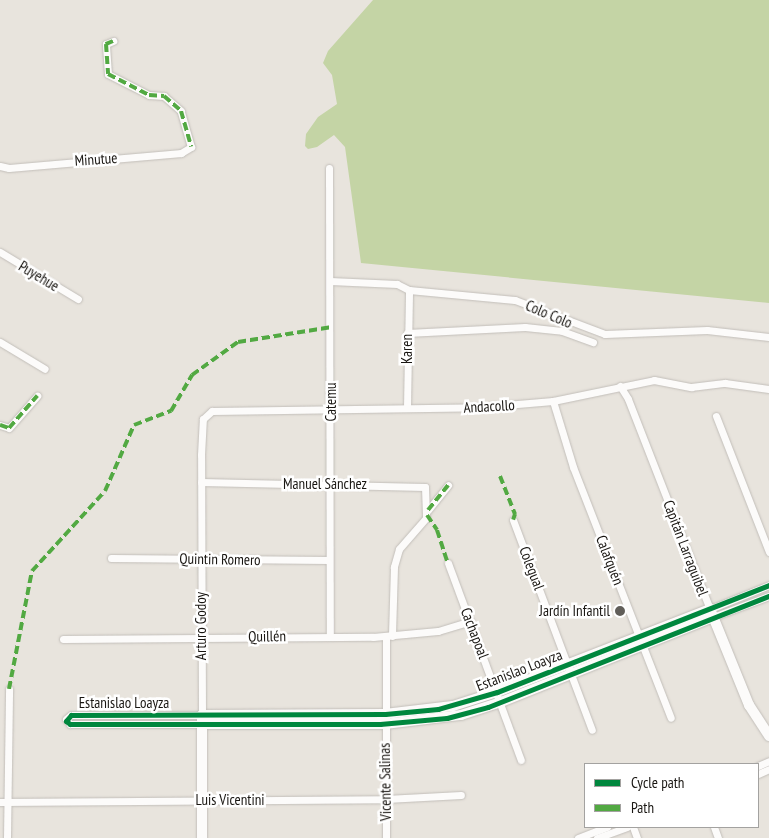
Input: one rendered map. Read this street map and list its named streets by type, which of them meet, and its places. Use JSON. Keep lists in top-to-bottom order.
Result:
{
  "streets": {
    "street": [
      "Minutue",
      "Puyehue",
      "Colo Colo",
      "Karen",
      "Catemu",
      "Andacollo",
      "Manuel Sánchez",
      "Capitán Larraguibel",
      "Quintin Romero",
      "Calafquén",
      "Colegual",
      "Arturo Godoy",
      "Cachapoal",
      "Quillén",
      "Estanislao Loayza",
      "Vicente Salinas",
      "Luis Vicentini"
    ]
  },
  "crossings": [
    ["Colo Colo", "Karen"],
    ["Colo Colo", "Catemu"],
    ["Karen", "Andacollo"],
    ["Catemu", "Andacollo"],
    ["Catemu", "Manuel Sánchez"],
    ["Catemu", "Quintin Romero"],
    ["Catemu", "Quillén"],
    ["Andacollo", "Capitán Larraguibel"],
    ["Andacollo", "Calafquén"],
    ["Andacollo", "Arturo Godoy"],
    ["Manuel Sánchez", "Arturo Godoy"],
    ["Manuel Sánchez", "Vicente Salinas"],
    ["Capitán Larraguibel", "Estanislao Loayza"],
    ["Quintin Romero", "Arturo Godoy"],
    ["Calafquén", "Estanislao Loayza"],
    ["Colegual", "Estanislao Loayza"],
    ["Arturo Godoy", "Quillén"],
    ["Arturo Godoy", "Estanislao Loayza"],
    ["Arturo Godoy", "Luis Vicentini"],
    ["Cachapoal", "Quillén"],
    ["Cachapoal", "Estanislao Loayza"],
    ["Quillén", "Vicente Salinas"],
    ["Estanislao Loayza", "Vicente Salinas"],
    ["Vicente Salinas", "Luis Vicentini"]
  ],
  "places": ["Jardín Infantil"],
  "legend": ["Cycle path", "Path"]
}
